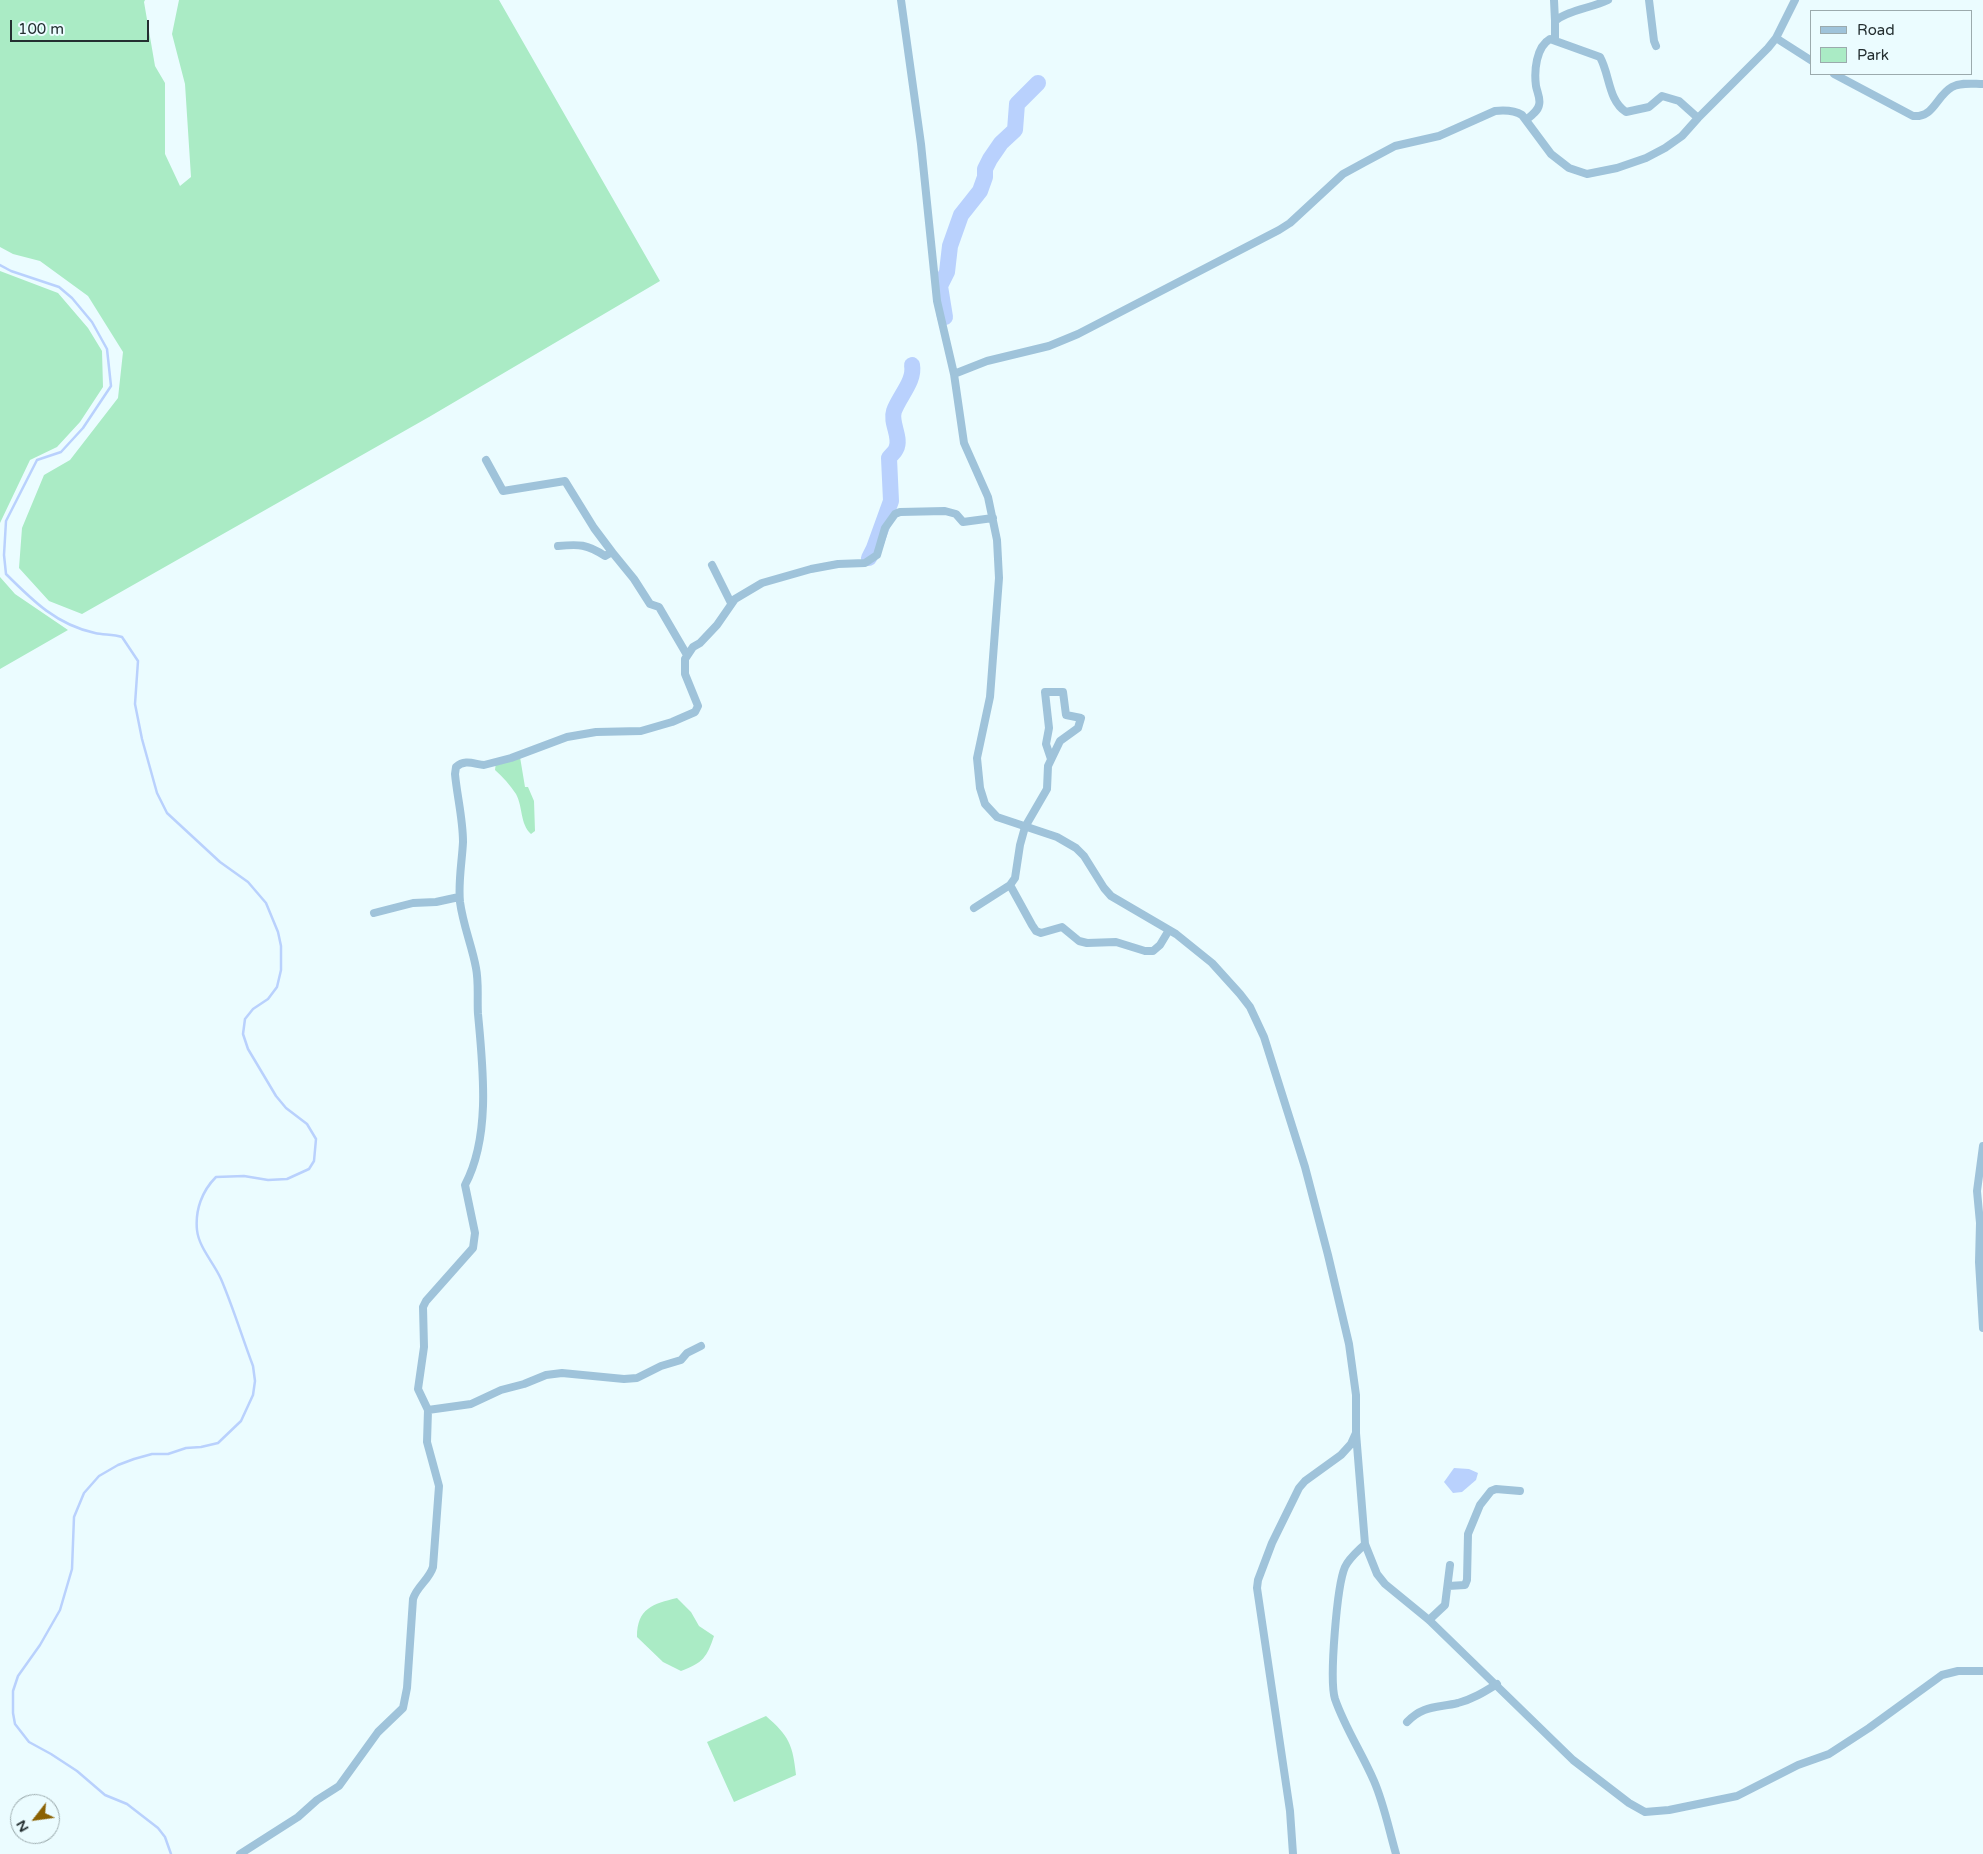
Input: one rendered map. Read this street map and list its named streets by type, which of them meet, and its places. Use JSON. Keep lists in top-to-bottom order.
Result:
{
  "legend": ["Road", "Park"],
  "scale_bar": "100 m",
  "north": "bottom left"
}
